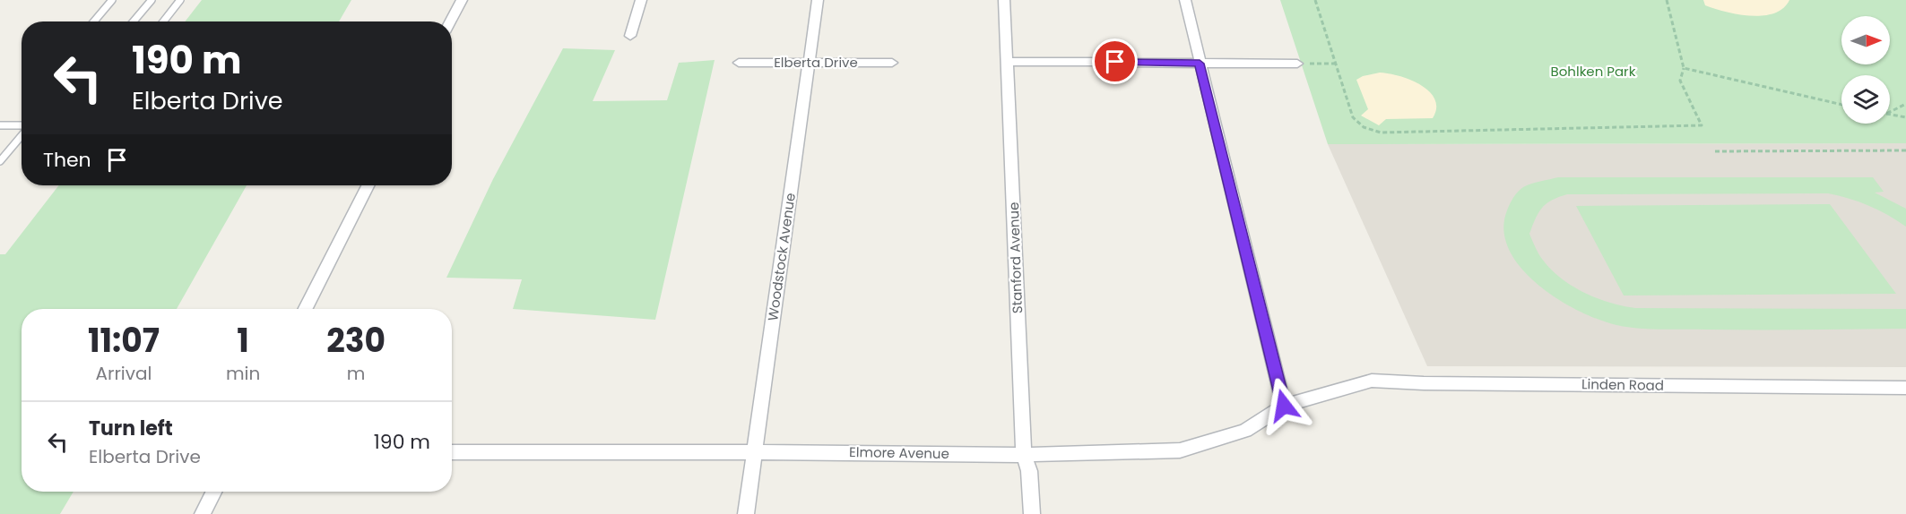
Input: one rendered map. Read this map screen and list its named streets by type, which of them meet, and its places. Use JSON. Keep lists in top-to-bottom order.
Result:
{
  "streets": {
    "street": [
      "Elberta Drive",
      "Woodstock Avenue",
      "Stanford Avenue",
      "Linden Road",
      "Elmore Avenue"
    ]
  },
  "crossings": [
    ["Elberta Drive", "Woodstock Avenue"],
    ["Woodstock Avenue", "Elmore Avenue"],
    ["Stanford Avenue", "Elmore Avenue"],
    ["Linden Road", "Elmore Avenue"]
  ],
  "parks": ["Bohlken Park"],
  "north": "right",
  "page": {
    "turn": ["190 m", "Elberta Drive"],
    "then": "Then",
    "eta": [
      "11:07",
      "Arrival",
      "1",
      "min",
      "230",
      "m"
    ],
    "list": [
      {
        "name": "Turn left",
        "note": "Elberta Drive",
        "value": "190 m"
      }
    ]
  }
}
